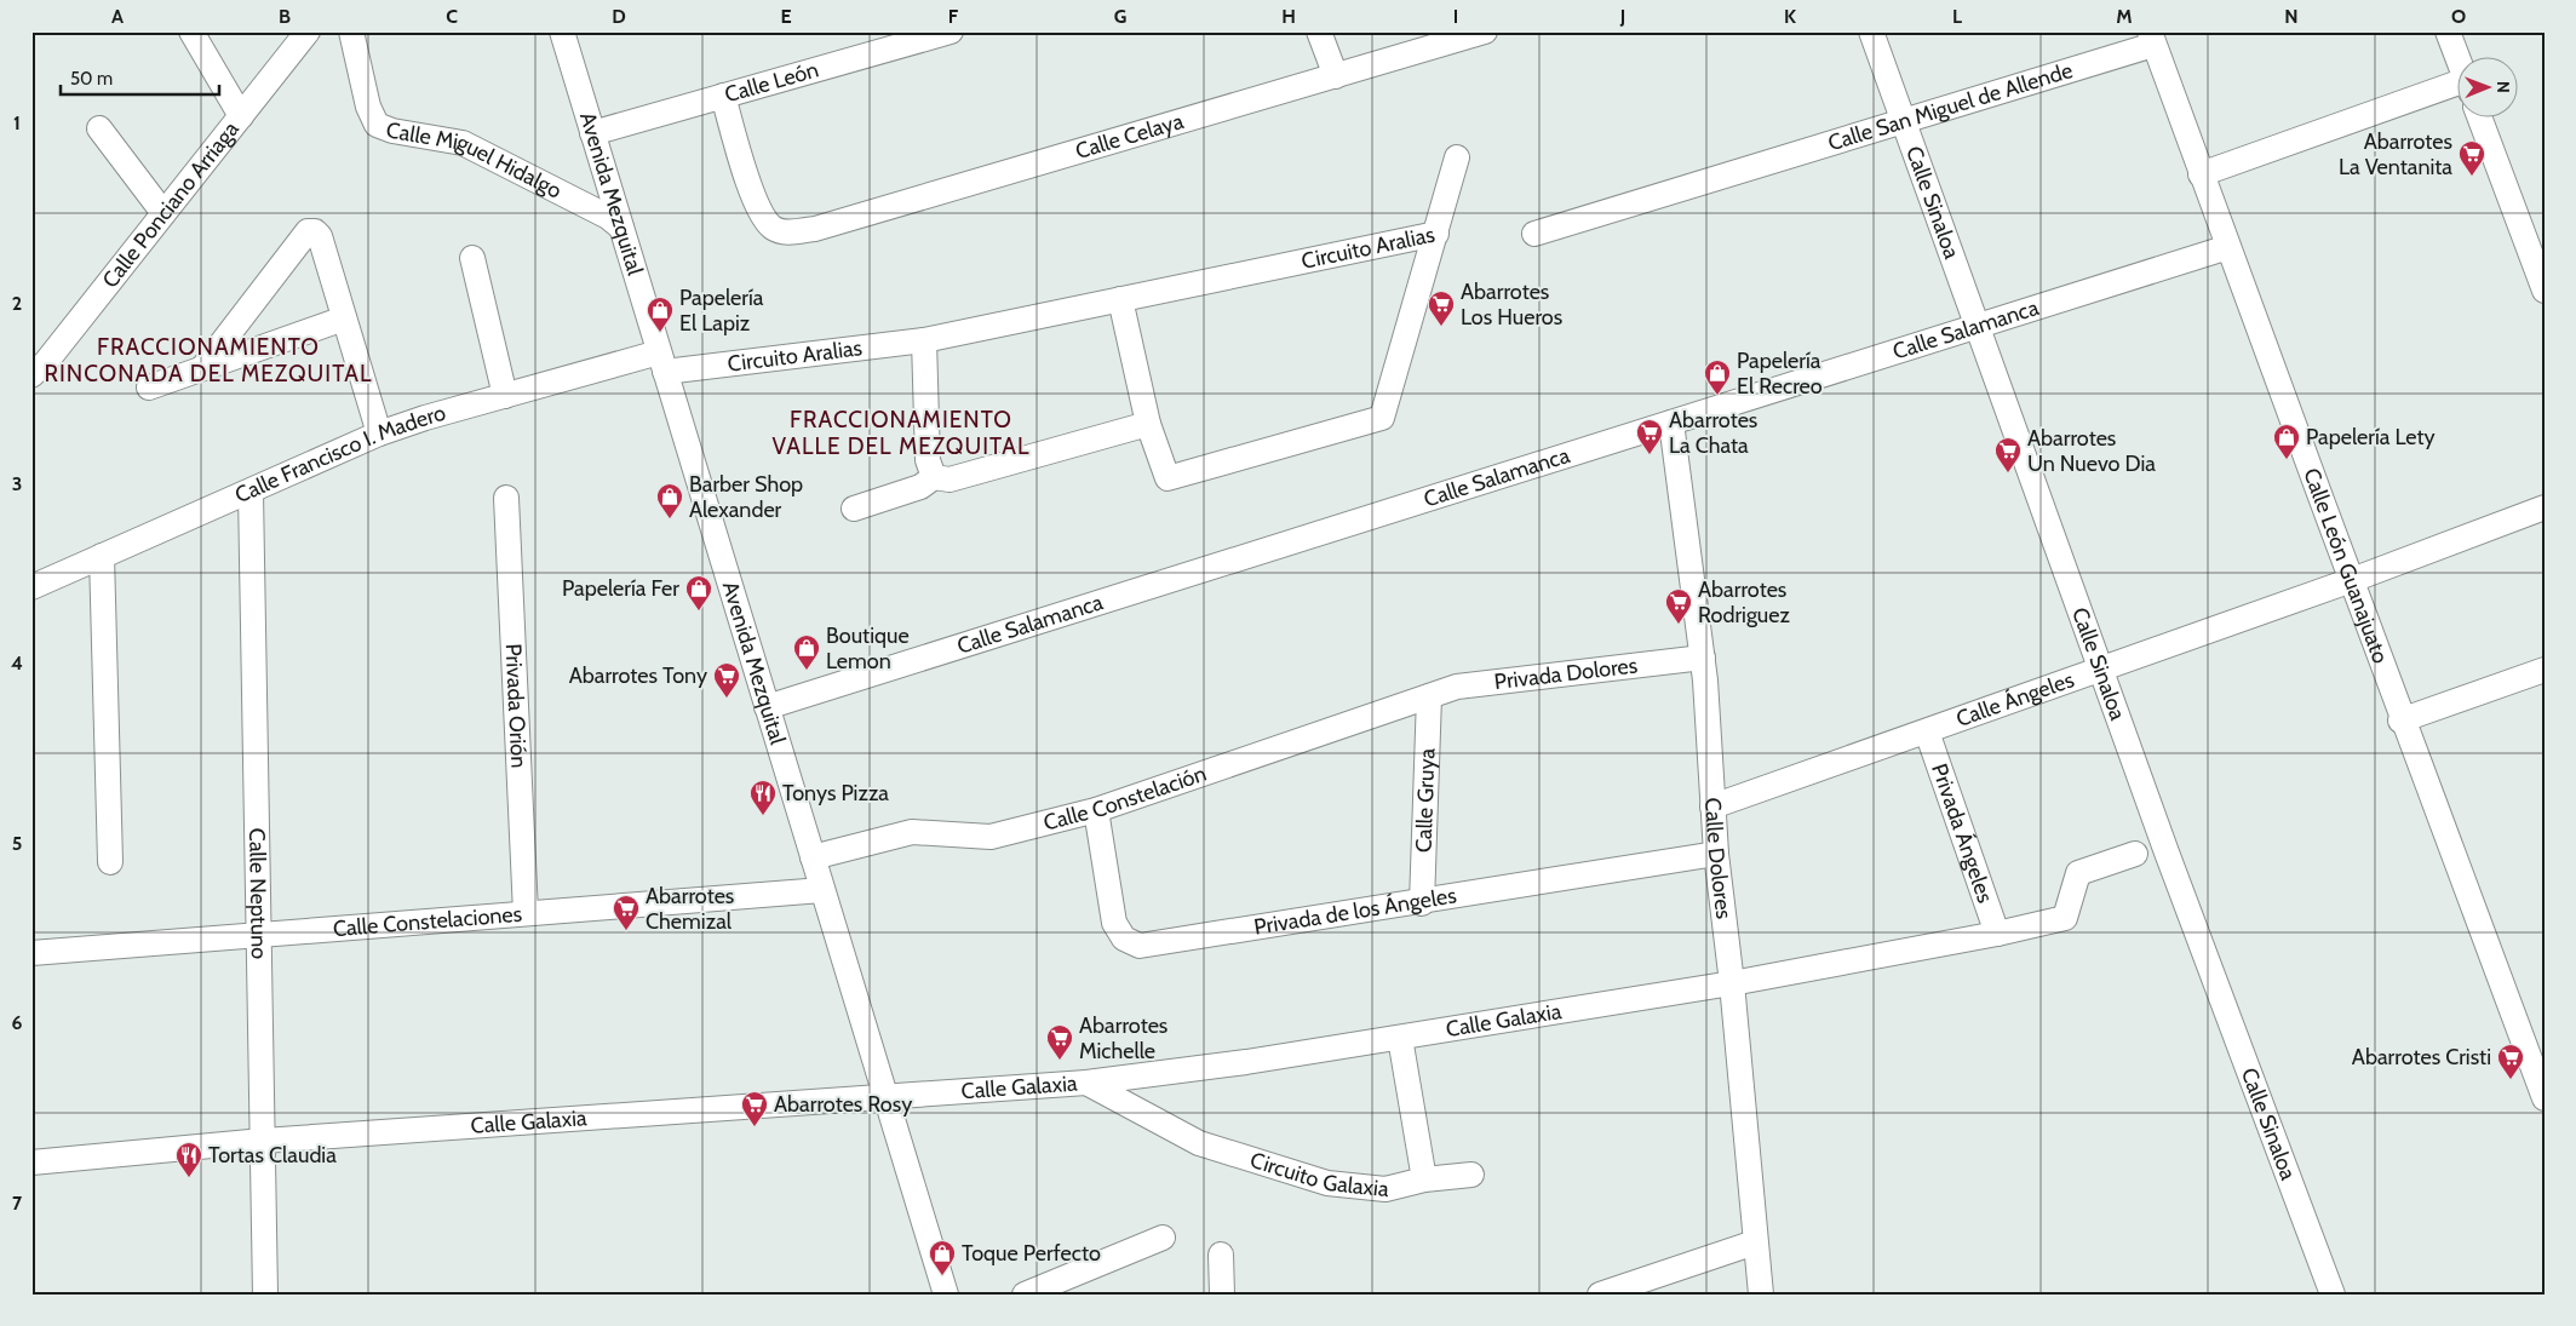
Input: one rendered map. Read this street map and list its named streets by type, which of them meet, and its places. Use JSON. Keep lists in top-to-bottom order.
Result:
{
  "streets": {
    "street": [
      "Calle León",
      "Calle San Miguel de Allende",
      "Calle Celaya",
      "Calle Miguel Hidalgo",
      "Avenida Mezquital",
      "Calle Sinaloa",
      "Calle Ponciano Arriaga",
      "Circuito Aralias",
      "Calle Salamanca",
      "Calle Francisco I. Madero",
      "Calle León Guanajuato",
      "Privada Dolores",
      "Calle Ángeles",
      "Privada Orión",
      "Calle Constelación",
      "Calle Gruya",
      "Privada Ángeles",
      "Calle Dolores",
      "Calle Neptuno",
      "Privada de los Ángeles",
      "Calle Constelaciones",
      "Calle Galaxia",
      "Circuito Galaxia"
    ]
  },
  "crossings": [
    ["Calle León", "Calle Celaya"],
    ["Calle León", "Avenida Mezquital"],
    ["Calle San Miguel de Allende", "Calle Sinaloa"],
    ["Calle San Miguel de Allende", "Calle León Guanajuato"],
    ["Calle Miguel Hidalgo", "Avenida Mezquital"],
    ["Avenida Mezquital", "Circuito Aralias"],
    ["Avenida Mezquital", "Calle Salamanca"],
    ["Avenida Mezquital", "Calle Francisco I. Madero"],
    ["Avenida Mezquital", "Calle Constelación"],
    ["Avenida Mezquital", "Calle Constelaciones"],
    ["Avenida Mezquital", "Calle Galaxia"],
    ["Calle Sinaloa", "Calle Salamanca"],
    ["Calle Sinaloa", "Calle Ángeles"],
    ["Circuito Aralias", "Calle Francisco I. Madero"],
    ["Calle Salamanca", "Calle León Guanajuato"],
    ["Calle Salamanca", "Calle Dolores"],
    ["Calle Francisco I. Madero", "Calle Neptuno"],
    ["Calle León Guanajuato", "Calle Ángeles"],
    ["Privada Dolores", "Calle Constelación"],
    ["Privada Dolores", "Calle Gruya"],
    ["Privada Dolores", "Calle Dolores"],
    ["Calle Ángeles", "Privada Ángeles"],
    ["Calle Ángeles", "Calle Dolores"],
    ["Privada Orión", "Calle Constelaciones"],
    ["Calle Constelación", "Calle Gruya"],
    ["Calle Constelación", "Privada de los Ángeles"],
    ["Calle Gruya", "Privada de los Ángeles"],
    ["Privada Ángeles", "Calle Galaxia"],
    ["Calle Dolores", "Privada de los Ángeles"],
    ["Calle Dolores", "Calle Galaxia"],
    ["Calle Neptuno", "Calle Constelaciones"],
    ["Calle Neptuno", "Calle Galaxia"],
    ["Calle Galaxia", "Circuito Galaxia"]
  ],
  "districts": ["FRACCIONAMIENTO RINCONADA DEL MEZQUITAL", "FRACCIONAMIENTO VALLE DEL MEZQUITAL"],
  "places": {
    "supermarket": [
      "Abarrotes La Ventanita",
      "Abarrotes Los Hueros",
      "Abarrotes La Chata",
      "Abarrotes Un Nuevo Dia",
      "Abarrotes Rodriguez",
      "Abarrotes Tony",
      "Abarrotes Chemizal",
      "Abarrotes Michelle",
      "Abarrotes Cristi",
      "Abarrotes Rosy"
    ],
    "shop": [
      "Papelería El Lapiz",
      "Papelería El Recreo",
      "Papelería Lety",
      "Barber Shop Alexander",
      "Papelería Fer",
      "Boutique Lemon",
      "Toque Perfecto"
    ],
    "restaurant": ["Tonys Pizza", "Tortas Claudia"]
  },
  "scale_bar": "50 m",
  "north": "right",
  "grid": {
    "columns": [
      "A",
      "B",
      "C",
      "D",
      "E",
      "F",
      "G",
      "H",
      "I",
      "J",
      "K",
      "L",
      "M",
      "N",
      "O"
    ],
    "rows": [
      "1",
      "2",
      "3",
      "4",
      "5",
      "6",
      "7"
    ]
  }
}
